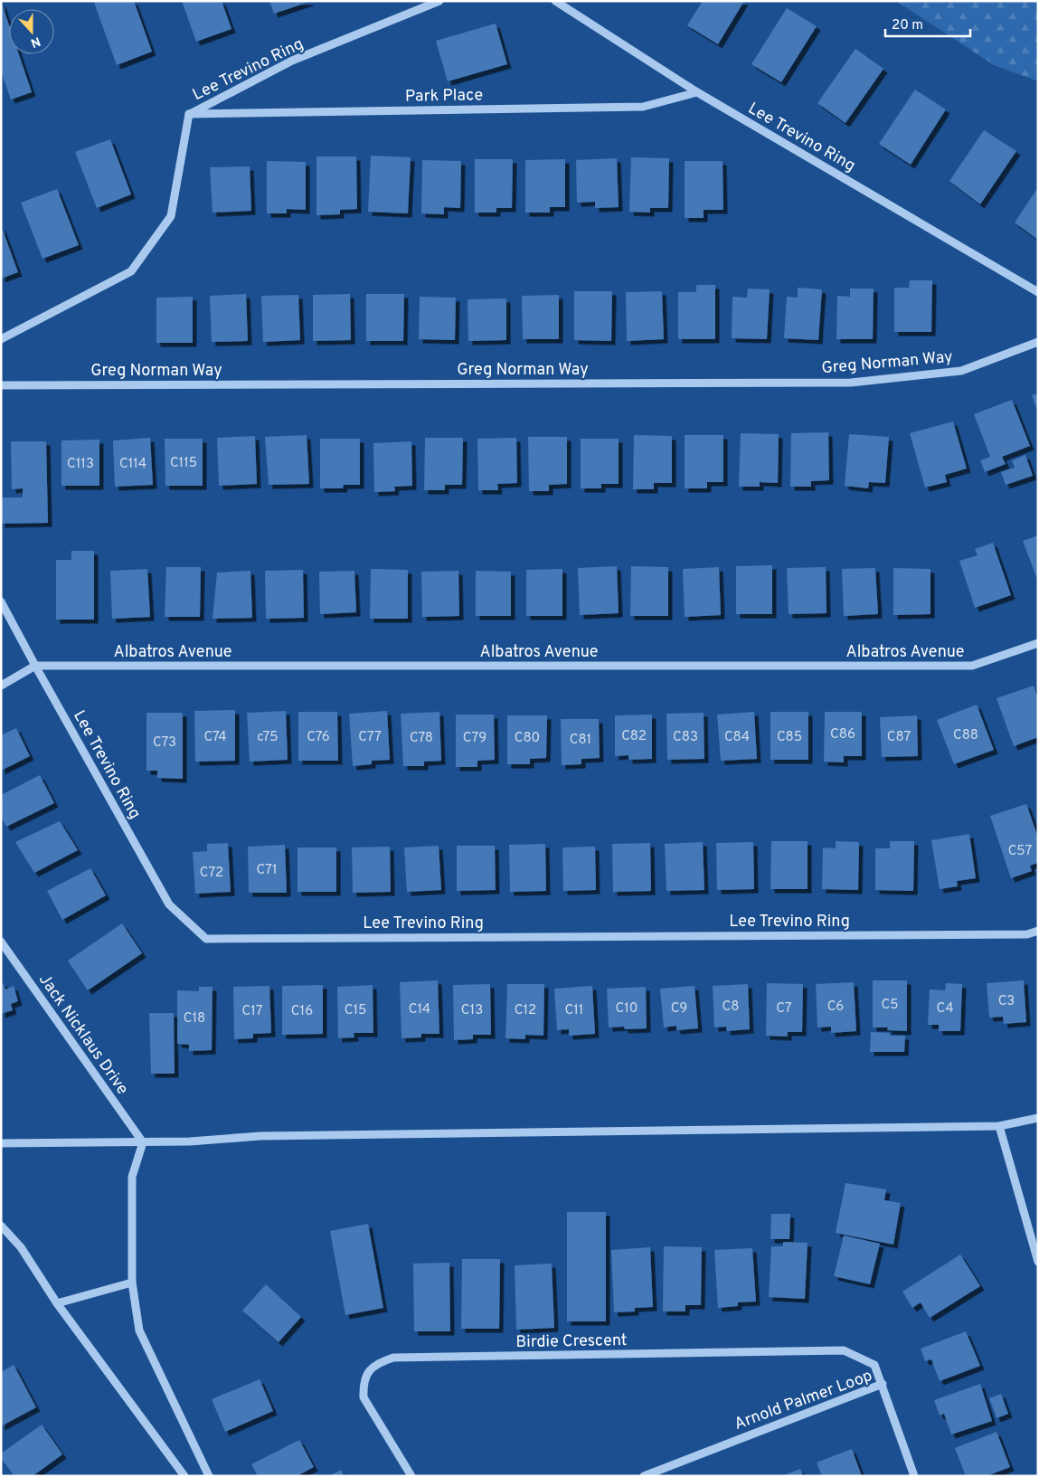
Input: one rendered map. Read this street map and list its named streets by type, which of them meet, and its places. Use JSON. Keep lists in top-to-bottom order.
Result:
{
  "streets": {
    "street": [
      "Lee Trevino Ring",
      "Park Place",
      "Greg Norman Way",
      "Albatros Avenue",
      "Jack Nicklaus Drive",
      "Birdie Crescent",
      "Arnold Palmer Loop"
    ]
  },
  "crossings": [
    ["Lee Trevino Ring", "Park Place"],
    ["Lee Trevino Ring", "Albatros Avenue"],
    ["Birdie Crescent", "Arnold Palmer Loop"]
  ],
  "house_numbers": [
    "C115",
    "C113",
    "C114",
    "C86",
    "C88",
    "C82",
    "C74",
    "c75",
    "C76",
    "C77",
    "C83",
    "C84",
    "C85",
    "C87",
    "C78",
    "C79",
    "C80",
    "C81",
    "C73",
    "C57",
    "C71",
    "C72",
    "C3",
    "C5",
    "C8",
    "C6",
    "C10",
    "C9",
    "C7",
    "C4",
    "C14",
    "C15",
    "C13",
    "C12",
    "C11",
    "C17",
    "C16",
    "C18"
  ],
  "scale_bar": "20 m",
  "north": "bottom"
}
